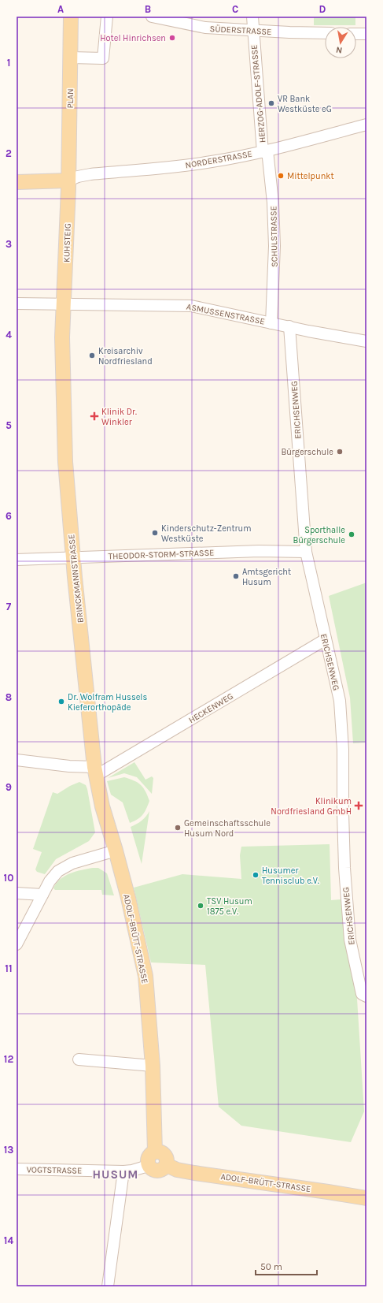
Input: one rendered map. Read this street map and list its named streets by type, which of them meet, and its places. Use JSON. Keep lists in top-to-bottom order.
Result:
{
  "streets": {
    "main road": [
      "PLAN",
      "KUHSTEIG",
      "BRINCKMANNSTRASSE",
      "ADOLF-BRÜTT-STRASSE"
    ],
    "street": [
      "SÜDERSTRASSE",
      "HERZOG-ADOLF-STRASSE",
      "NORDERSTRASSE",
      "SCHULSTRASSE",
      "ASMUSSENSTRASSE",
      "ERICHSENWEG",
      "THEODOR-STORM-STRASSE",
      "HECKENWEG",
      "VOGTSTRASSE"
    ]
  },
  "crossings": [
    ["SÜDERSTRASSE", "HERZOG-ADOLF-STRASSE"],
    ["HERZOG-ADOLF-STRASSE", "NORDERSTRASSE"],
    ["HERZOG-ADOLF-STRASSE", "SCHULSTRASSE"],
    ["PLAN", "NORDERSTRASSE"],
    ["PLAN", "KUHSTEIG"],
    ["NORDERSTRASSE", "SCHULSTRASSE"],
    ["NORDERSTRASSE", "KUHSTEIG"],
    ["SCHULSTRASSE", "ASMUSSENSTRASSE"],
    ["KUHSTEIG", "ASMUSSENSTRASSE"],
    ["KUHSTEIG", "BRINCKMANNSTRASSE"],
    ["ASMUSSENSTRASSE", "ERICHSENWEG"],
    ["ASMUSSENSTRASSE", "BRINCKMANNSTRASSE"],
    ["ERICHSENWEG", "THEODOR-STORM-STRASSE"],
    ["ERICHSENWEG", "HECKENWEG"],
    ["THEODOR-STORM-STRASSE", "BRINCKMANNSTRASSE"],
    ["BRINCKMANNSTRASSE", "HECKENWEG"],
    ["BRINCKMANNSTRASSE", "ADOLF-BRÜTT-STRASSE"],
    ["ADOLF-BRÜTT-STRASSE", "VOGTSTRASSE"]
  ],
  "districts": ["HUSUM"],
  "places": {
    "other": [
      "Hotel Hinrichsen",
      "VR Bank Westküste eG",
      "Mittelpunkt",
      "Kreisarchiv Nordfriesland",
      "Bürgerschule",
      "Kinderschutz-Zentrum Westküste",
      "Sporthalle Bürgerschule",
      "Amtsgericht Husum",
      "Dr. Wolfram Hussels Kieferorthopäde",
      "Gemeinschaftsschule Husum Nord",
      "Husumer Tennisclub e.V.",
      "TSV Husum 1875 e.V."
    ],
    "health": ["Klinik Dr. Winkler", "Klinikum Nordfriesland GmbH"]
  },
  "scale_bar": "50 m",
  "north": "bottom",
  "grid": {
    "columns": [
      "A",
      "B",
      "C",
      "D"
    ],
    "rows": [
      "1",
      "2",
      "3",
      "4",
      "5",
      "6",
      "7",
      "8",
      "9",
      "10",
      "11",
      "12",
      "13",
      "14"
    ]
  }
}
